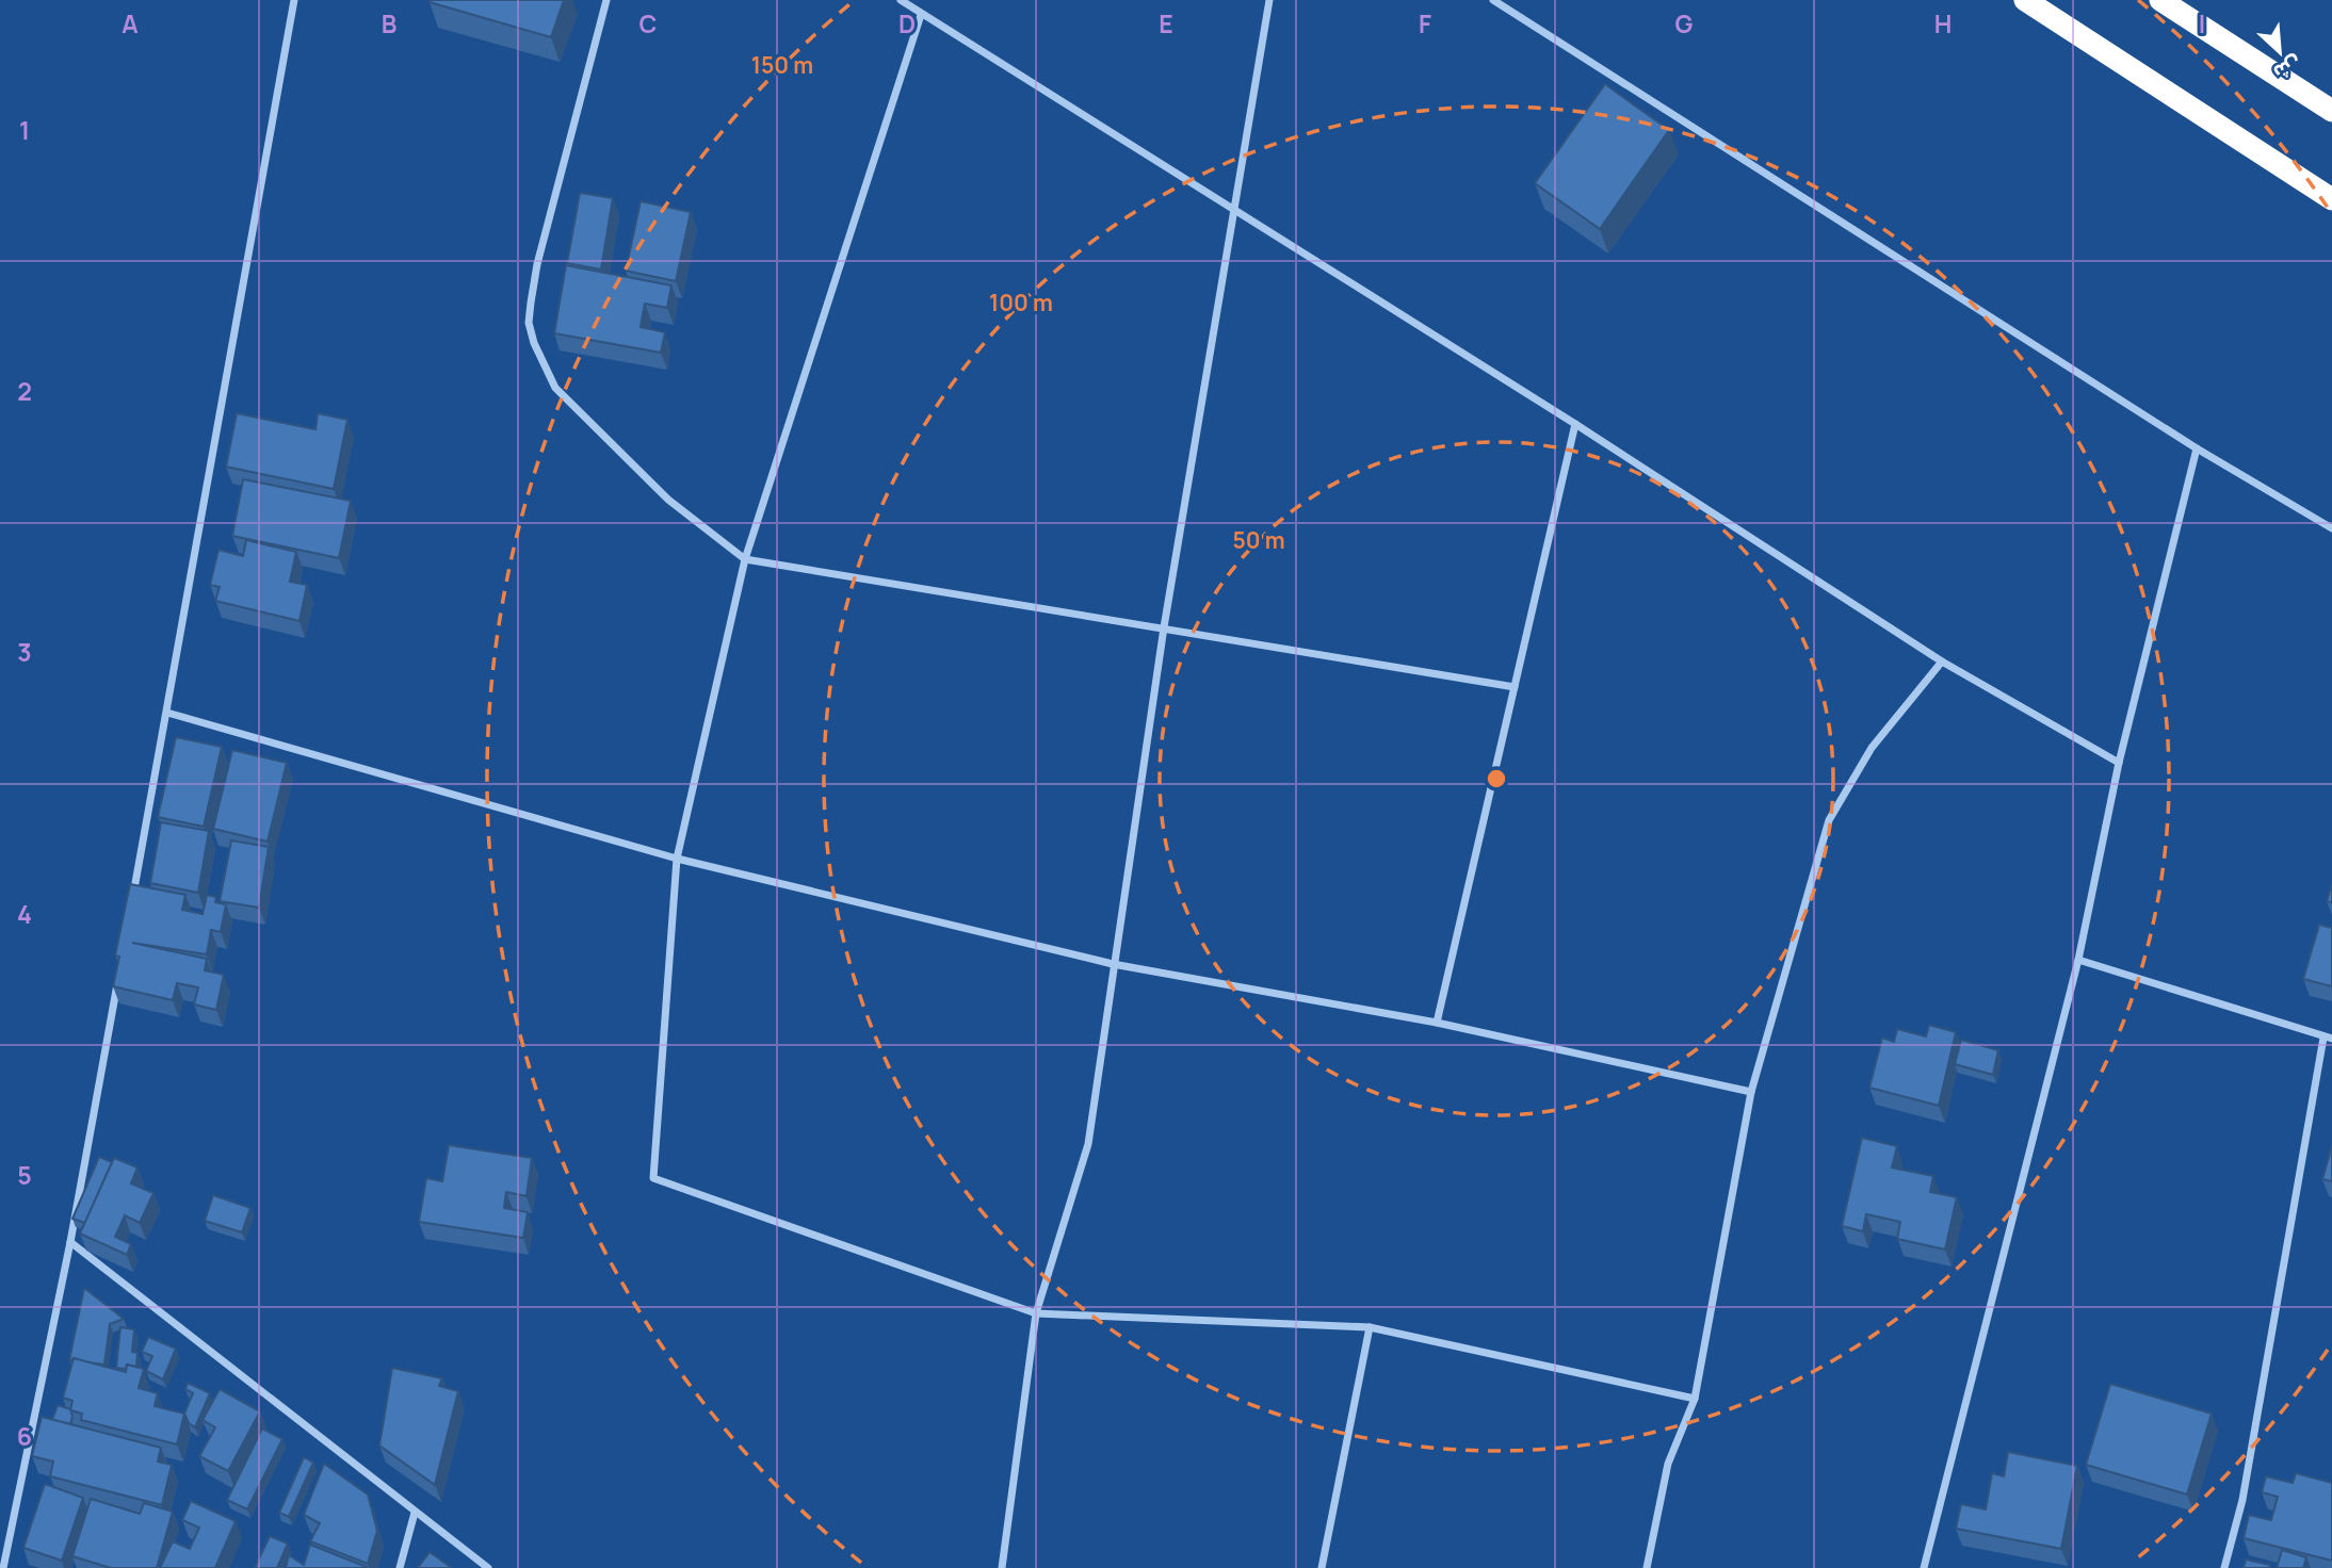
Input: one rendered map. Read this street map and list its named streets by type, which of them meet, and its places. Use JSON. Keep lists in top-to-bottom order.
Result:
{
  "north": "bottom right",
  "grid": {
    "columns": [
      "A",
      "B",
      "C",
      "D",
      "E",
      "F",
      "G",
      "H",
      "I"
    ],
    "rows": [
      "1",
      "2",
      "3",
      "4",
      "5",
      "6"
    ]
  },
  "rings": ["150 m", "100 m", "50 m"]
}
